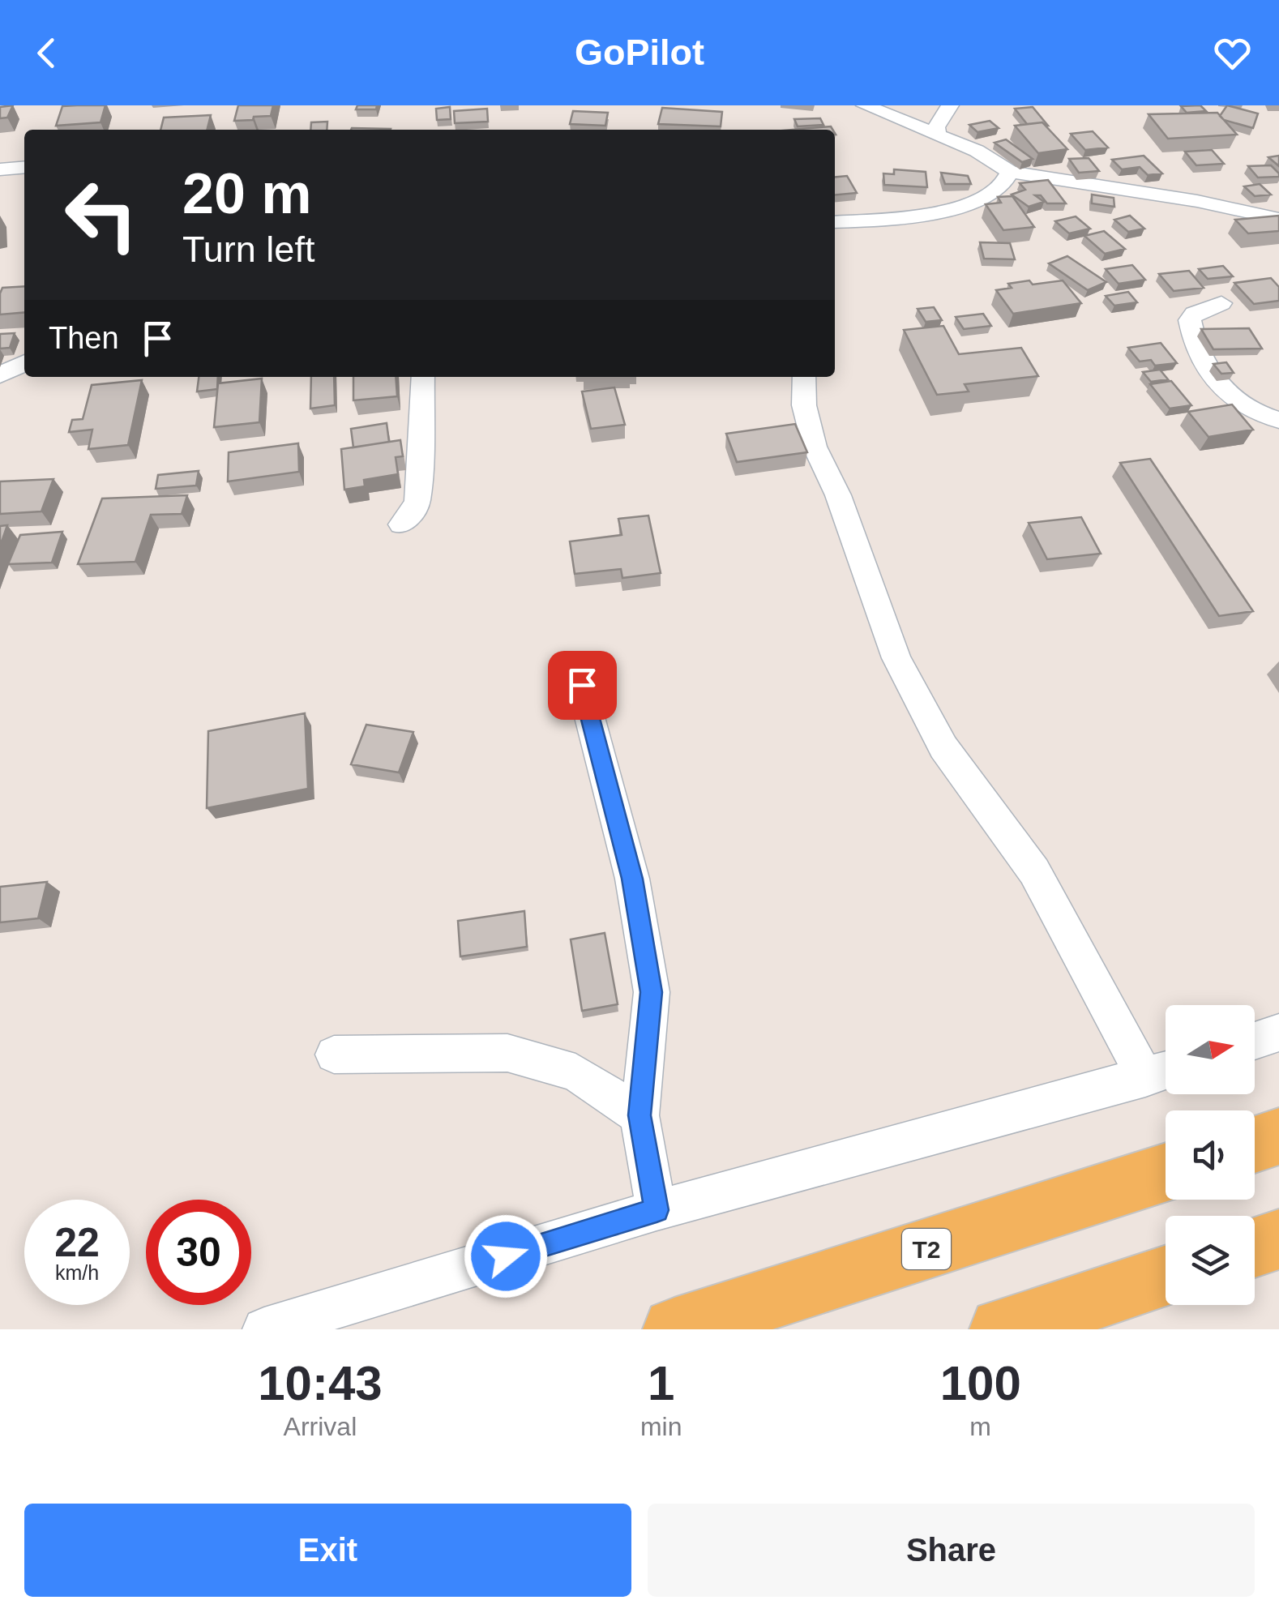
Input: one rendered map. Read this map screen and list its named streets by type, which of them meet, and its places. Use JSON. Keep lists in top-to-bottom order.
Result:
{
  "streets": {
    "main road": ["T2"]
  },
  "north": "right",
  "page": {
    "header": "GoPilot",
    "turn": ["20 m", "Turn left"],
    "then": "Then",
    "speed": "22 km/h",
    "limit": "30",
    "eta": [
      "10:43",
      "Arrival",
      "1",
      "min",
      "100",
      "m"
    ],
    "buttons": ["Exit", "Share"]
  }
}
